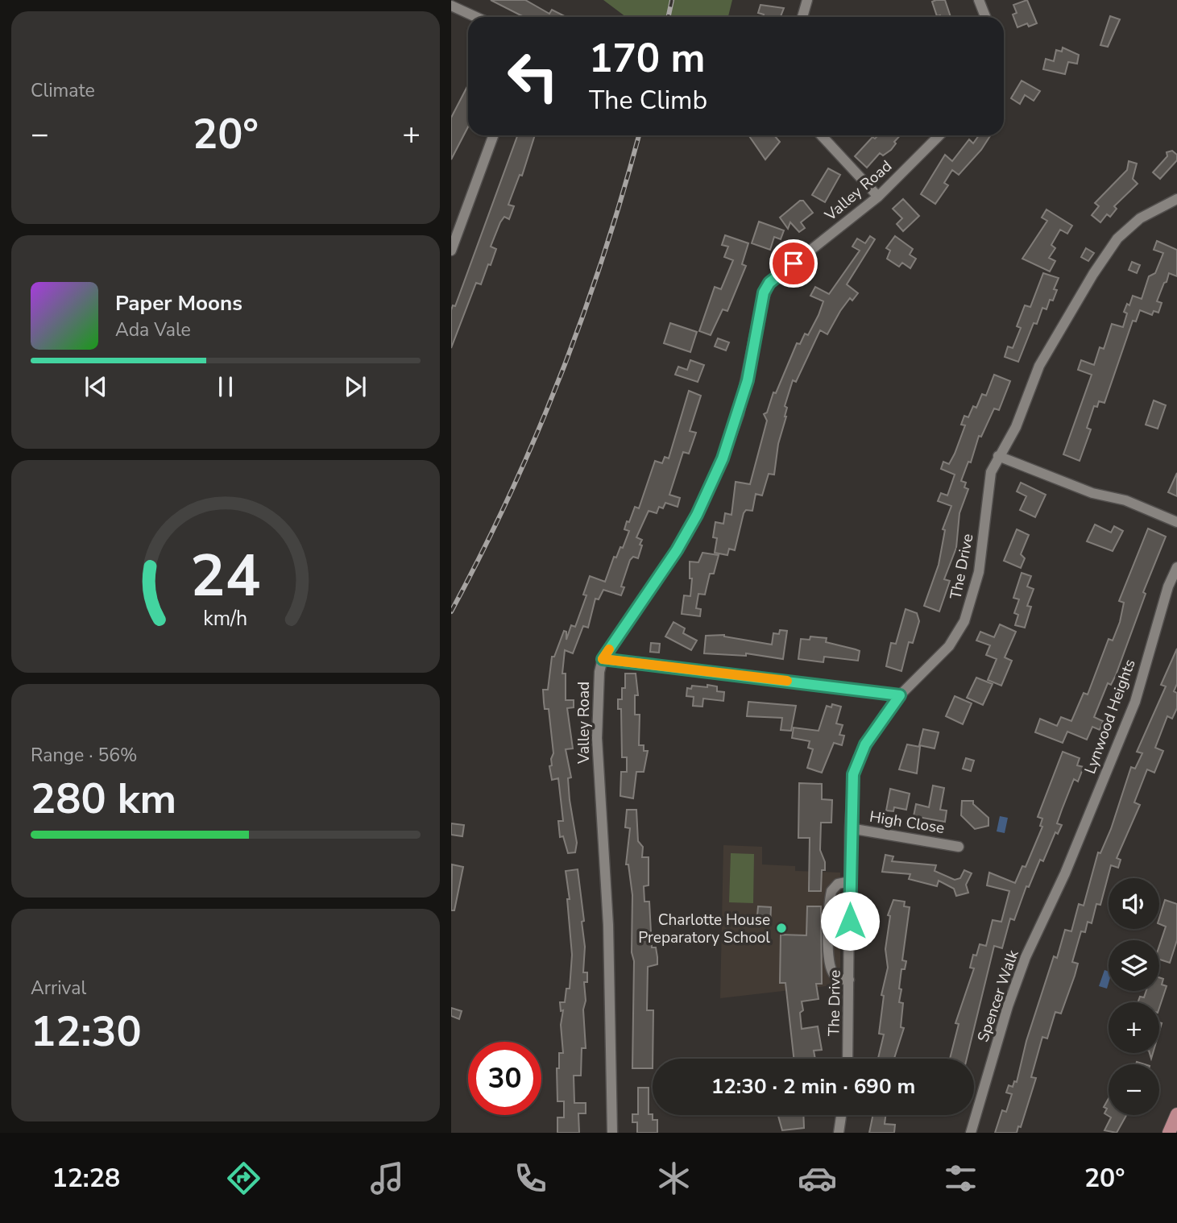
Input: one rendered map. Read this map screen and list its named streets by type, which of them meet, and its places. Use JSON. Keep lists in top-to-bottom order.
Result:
{
  "streets": {
    "street": [
      "Valley Road",
      "The Drive",
      "Lynwood Heights",
      "High Close",
      "Spencer Walk"
    ]
  },
  "crossings": [
    ["The Drive", "High Close"],
    ["Lynwood Heights", "Spencer Walk"]
  ],
  "places": ["Charlotte House Preparatory School"],
  "page": {
    "tile": [
      "Climate",
      ["Range · 56%", "280 km"],
      ["Arrival", "12:30"]
    ],
    "turn": ["170 m", "The Climb"],
    "heat": ["−", "20°", "+"],
    "song": ["Paper Moons", "Ada Vale"],
    "map_buttons": ["+", "−"],
    "limit": "30",
    "trip": "12:30 · 2 min · 690 m",
    "tabs": ["12:28", "20°"],
    "gauge": ["24", "km/h"]
  }
}
